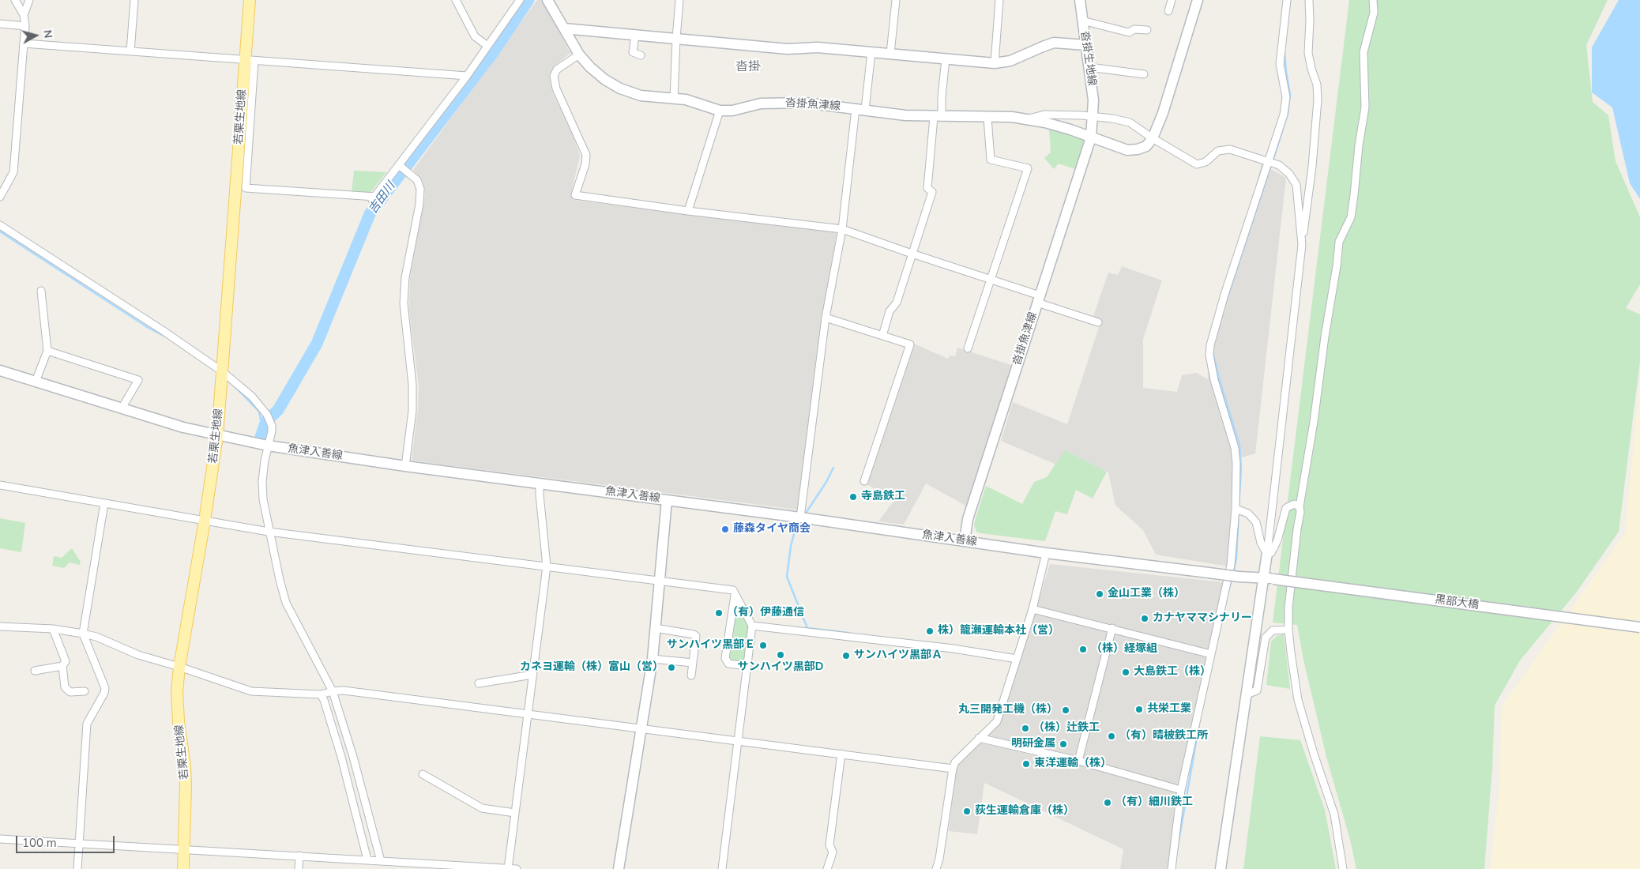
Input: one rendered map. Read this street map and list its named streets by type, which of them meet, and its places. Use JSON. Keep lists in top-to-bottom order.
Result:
{
  "streets": {
    "main road": [
      "沓掛生地線",
      "沓掛魚津線",
      "若栗生地線",
      "魚津入善線",
      "黒部大橋"
    ]
  },
  "crossings": [
    ["沓掛生地線", "沓掛魚津線"],
    ["沓掛魚津線", "魚津入善線"],
    ["若栗生地線", "魚津入善線"],
    ["魚津入善線", "黒部大橋"]
  ],
  "districts": ["沓掛"],
  "water": ["吉田川"],
  "places": [
    "寺島鉄工",
    "藤森タイヤ商会",
    "金山工業（株）",
    "（有）伊藤通信",
    "カナヤママシナリー",
    "株）籠瀬運輸本社（営）",
    "サンハイツ黒部Ｅ",
    "（株）経塚組",
    "サンハイツ黒部D",
    "サンハイツ黒部Ａ",
    "カネヨ運輸（株）富山（営）",
    "大島鉄工（株）",
    "共栄工業",
    "丸三開発工機（株）",
    "（株）辻鉄工",
    "（有）晴柀鉄工所",
    "明研金属",
    "東洋運輸（株）",
    "（有）細川鉄工",
    "荻生運輸倉庫（株）"
  ],
  "scale_bar": "100 m",
  "north": "right"
}
